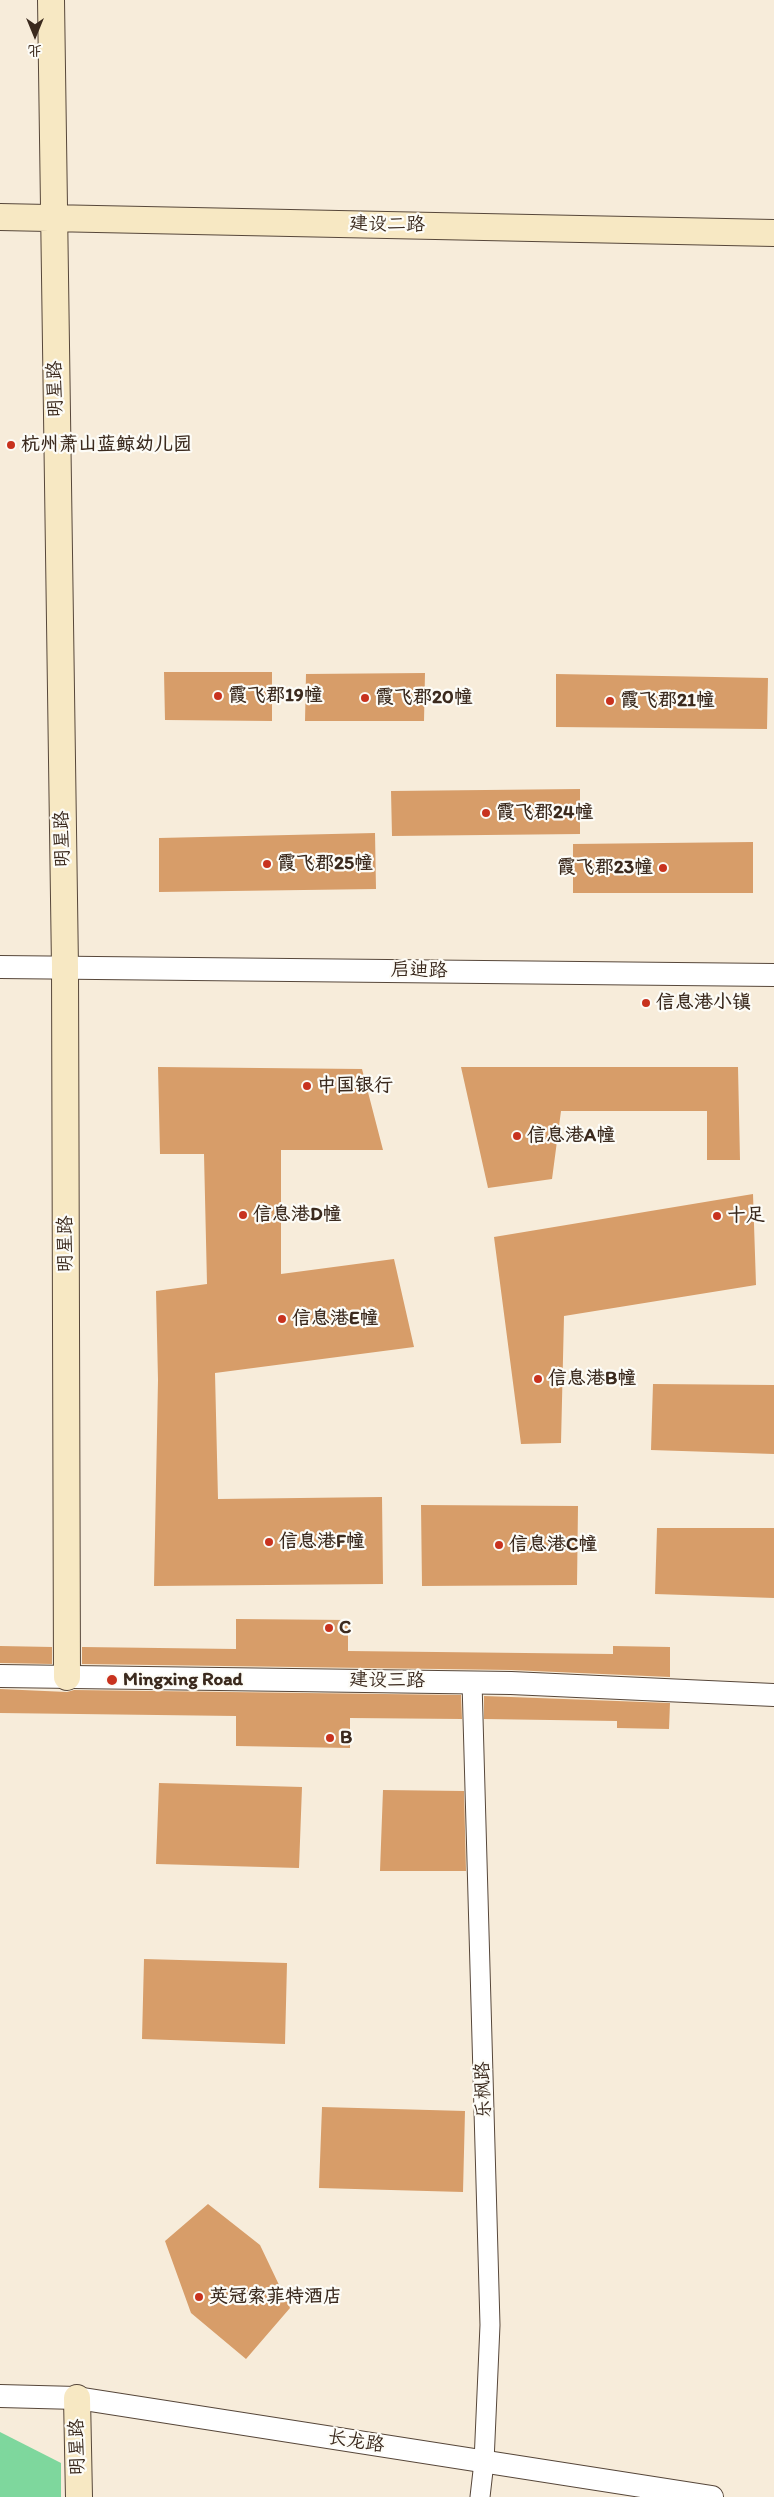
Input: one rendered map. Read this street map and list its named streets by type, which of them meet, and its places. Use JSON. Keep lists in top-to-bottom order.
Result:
{
  "streets": {
    "main road": ["建设二路", "明星路"],
    "street": [
      "启迪路",
      "建设三路",
      "乐枫路",
      "长龙路"
    ]
  },
  "crossings": [
    ["建设二路", "明星路"],
    ["明星路", "启迪路"],
    ["明星路", "建设三路"],
    ["明星路", "长龙路"],
    ["建设三路", "乐枫路"],
    ["乐枫路", "长龙路"]
  ],
  "places": [
    "杭州萧山蓝鲸幼儿园",
    "霞飞郡19幢",
    "霞飞郡20幢",
    "霞飞郡21幢",
    "霞飞郡24幢",
    "霞飞郡25幢",
    "霞飞郡23幢",
    "信息港小镇",
    "中国银行",
    "信息港A幢",
    "信息港D幢",
    "十足",
    "信息港E幢",
    "信息港B幢",
    "信息港F幢",
    "信息港C幢",
    "C",
    "Mingxing Road",
    "B",
    "英冠索菲特酒店"
  ],
  "north": "bottom"
}
